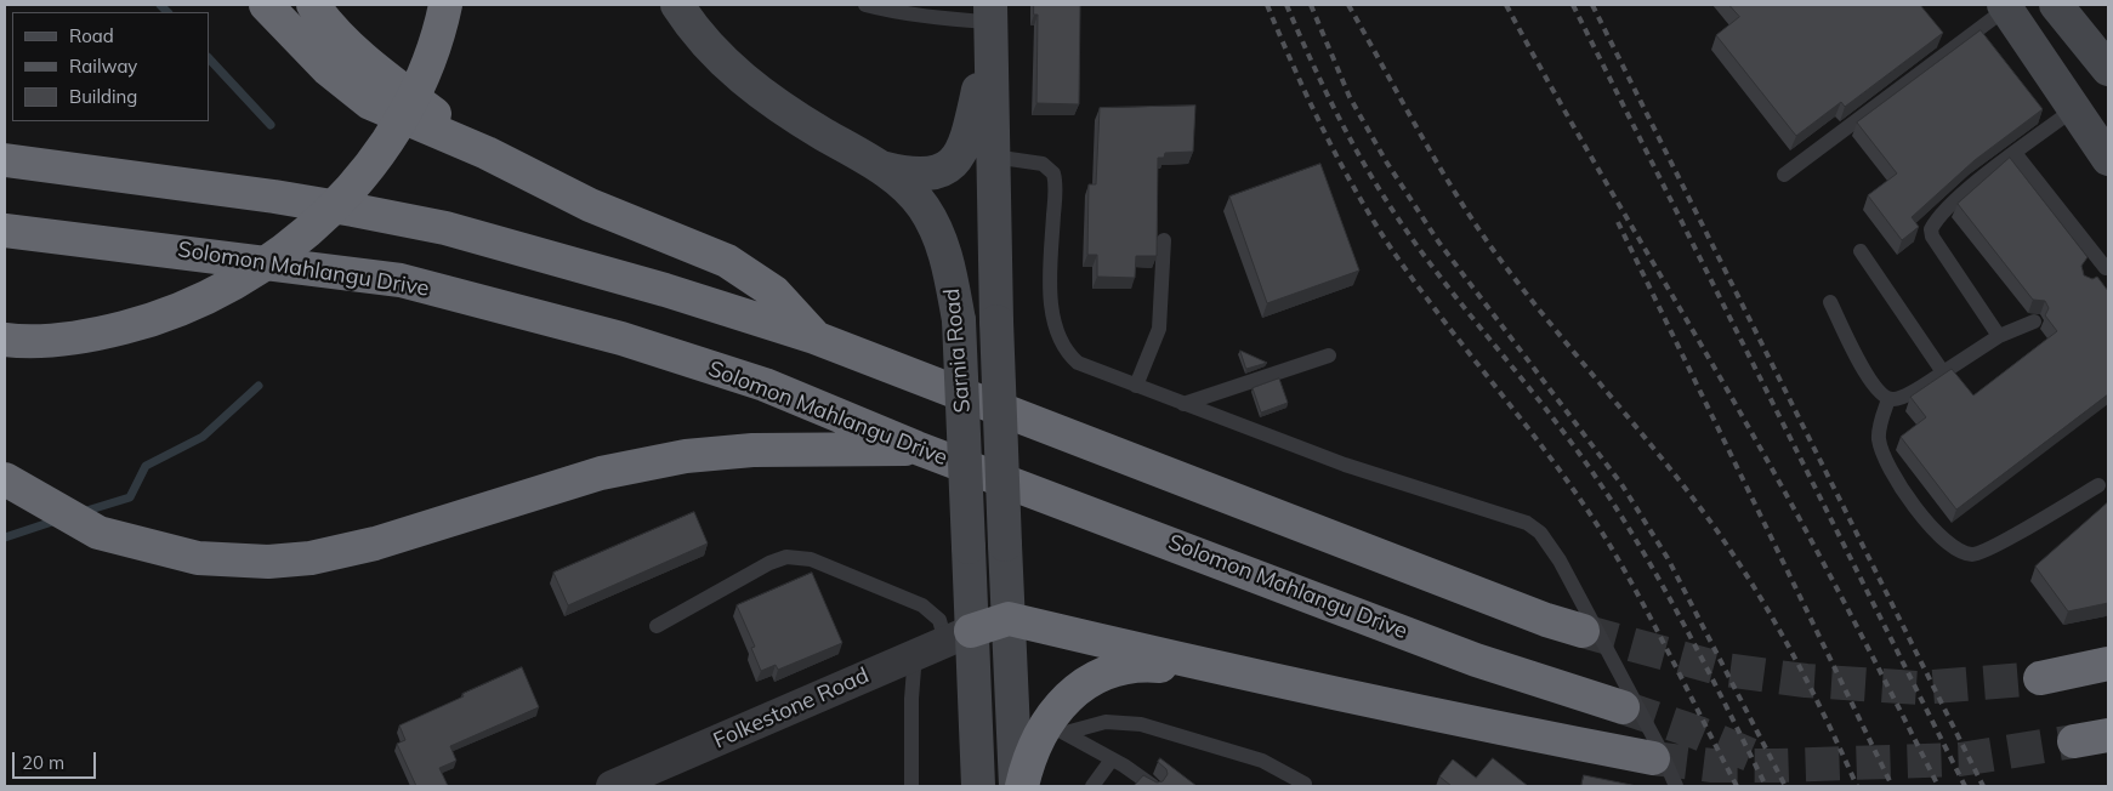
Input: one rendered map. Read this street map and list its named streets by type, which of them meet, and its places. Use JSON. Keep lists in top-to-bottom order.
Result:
{
  "streets": {
    "highway": ["Solomon Mahlangu Drive"],
    "main road": ["Sarnia Road"],
    "street": ["Folkestone Road"]
  },
  "crossings": [
    ["Sarnia Road", "Folkestone Road"]
  ],
  "legend": ["Road", "Railway", "Building"],
  "scale_bar": "20 m"
}
